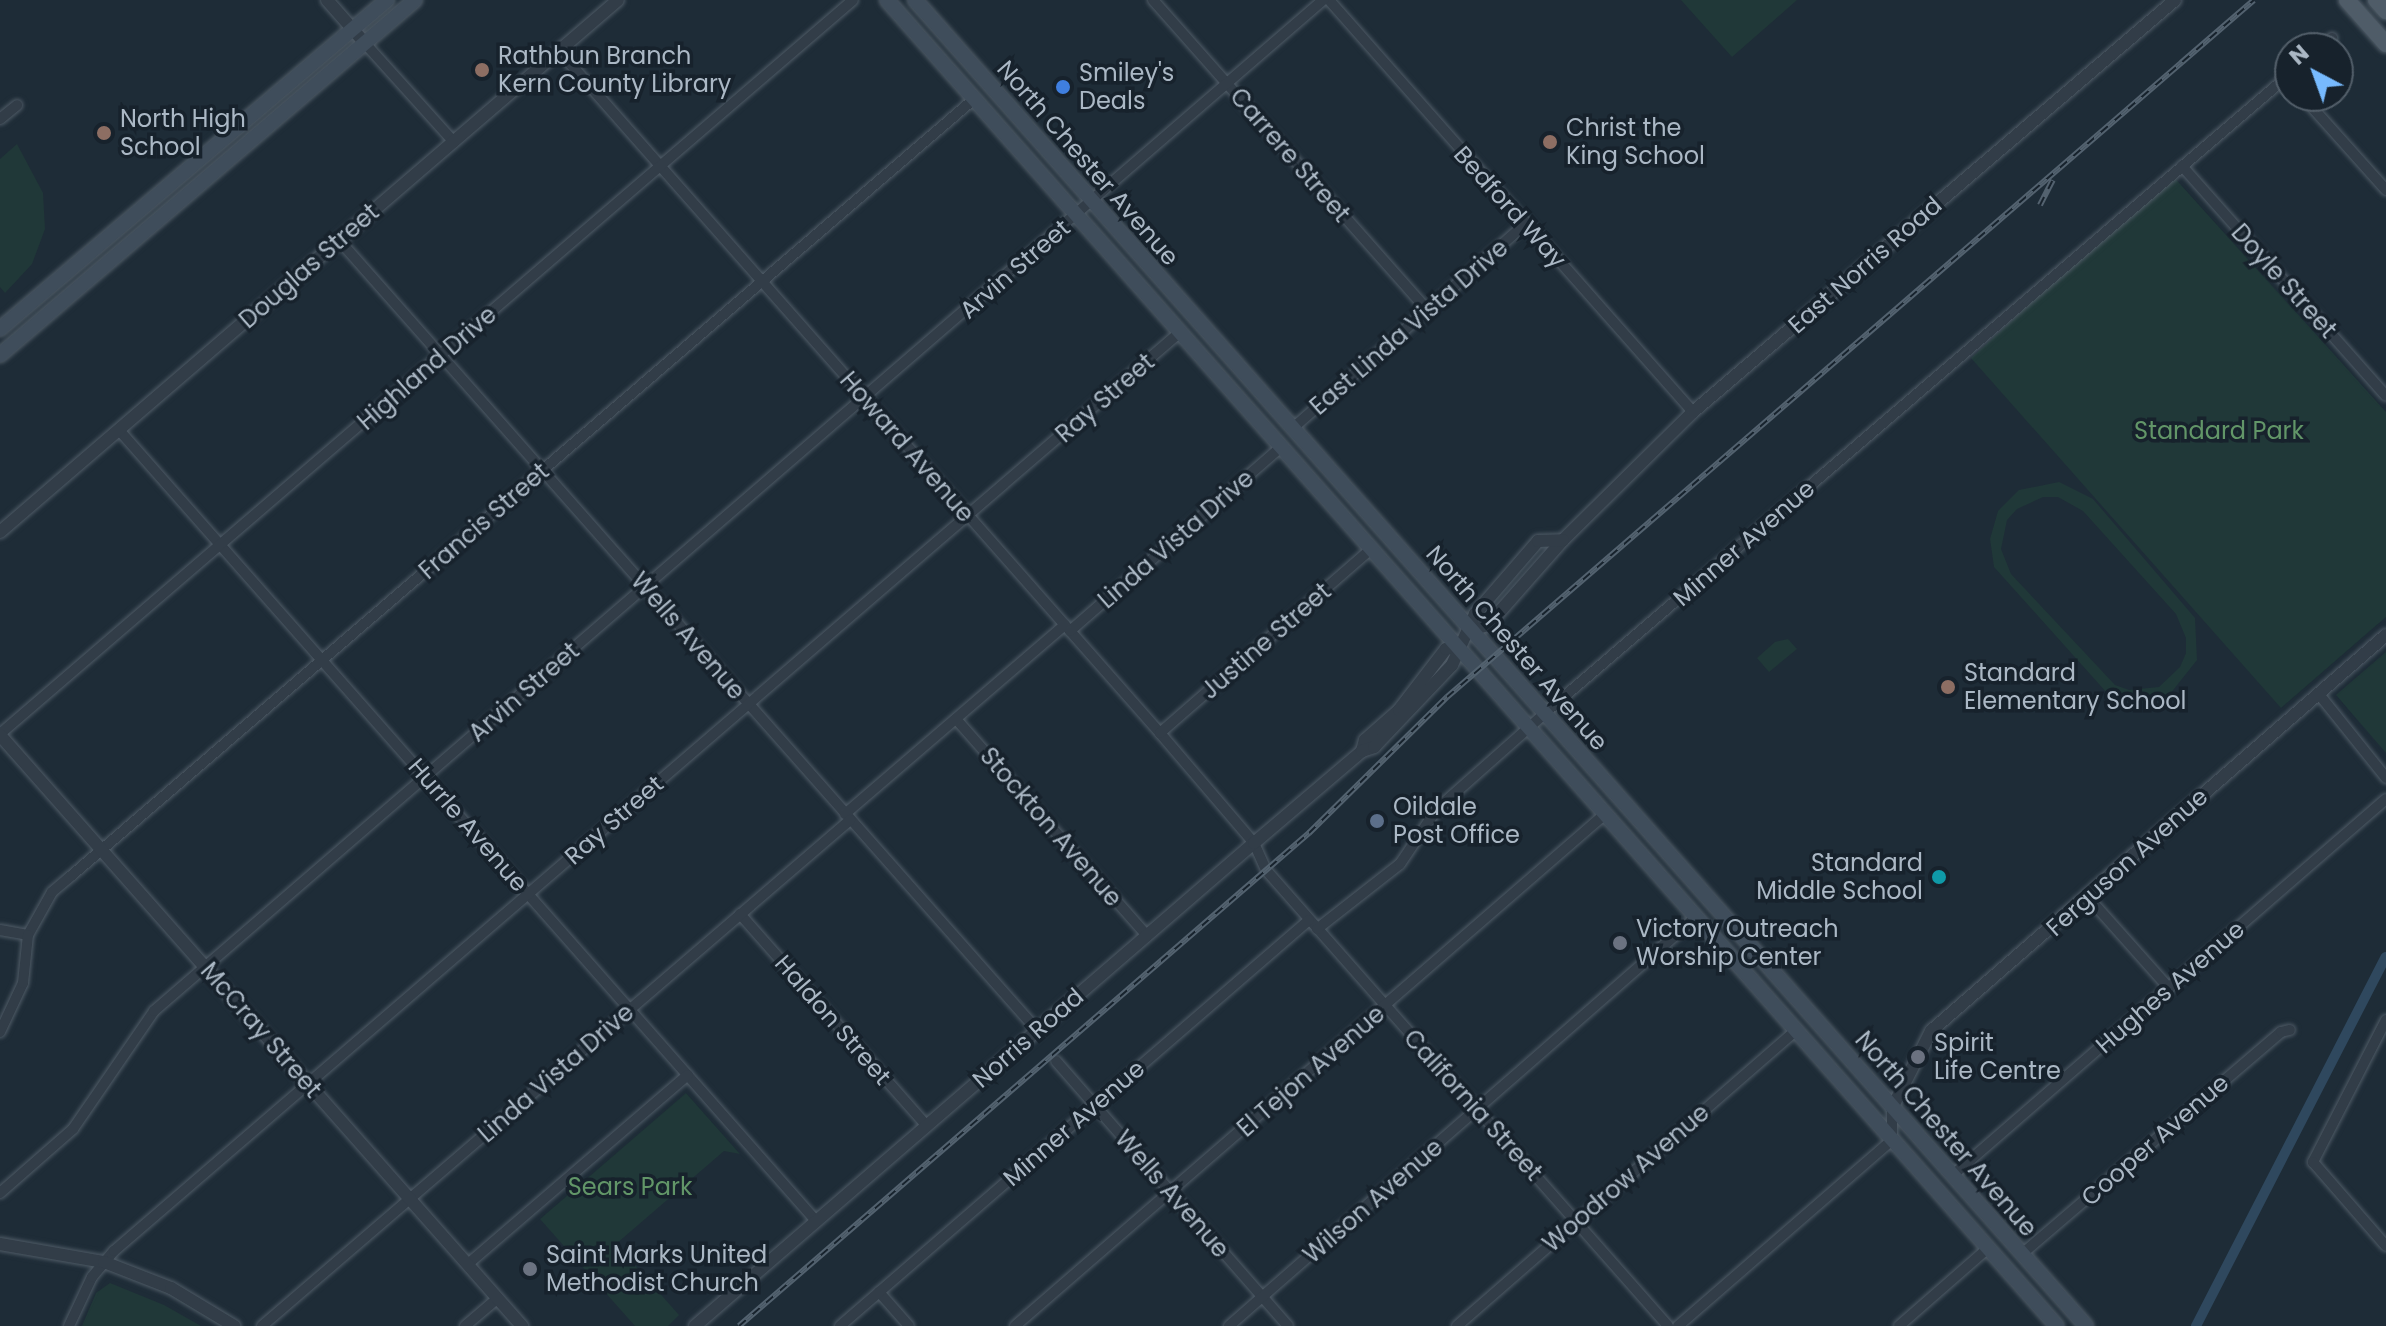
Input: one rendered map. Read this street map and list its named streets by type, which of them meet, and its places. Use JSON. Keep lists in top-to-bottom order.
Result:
{
  "streets": {
    "main road": ["North Chester Avenue"],
    "street": [
      "Carrere Street",
      "Bedford Way",
      "East Norris Road",
      "Douglas Street",
      "Arvin Street",
      "Doyle Street",
      "East Linda Vista Drive",
      "Highland Drive",
      "Ray Street",
      "Howard Avenue",
      "Francis Street",
      "Linda Vista Drive",
      "Minner Avenue",
      "Wells Avenue",
      "Justine Street",
      "Hurrle Avenue",
      "Stockton Avenue",
      "Ferguson Avenue",
      "Hughes Avenue",
      "Haldon Street",
      "McCray Street",
      "Norris Road",
      "El Tejon Avenue",
      "California Street",
      "Cooper Avenue",
      "Woodrow Avenue",
      "Wilson Avenue"
    ]
  },
  "crossings": [
    ["Carrere Street", "Arvin Street"],
    ["Carrere Street", "East Linda Vista Drive"],
    ["North Chester Avenue", "East Norris Road"],
    ["North Chester Avenue", "Arvin Street"],
    ["North Chester Avenue", "East Linda Vista Drive"],
    ["North Chester Avenue", "Ray Street"],
    ["North Chester Avenue", "Francis Street"],
    ["North Chester Avenue", "Linda Vista Drive"],
    ["North Chester Avenue", "Minner Avenue"],
    ["North Chester Avenue", "Justine Street"],
    ["North Chester Avenue", "Ferguson Avenue"],
    ["North Chester Avenue", "Hughes Avenue"],
    ["North Chester Avenue", "Norris Road"],
    ["North Chester Avenue", "El Tejon Avenue"],
    ["North Chester Avenue", "Cooper Avenue"],
    ["North Chester Avenue", "Woodrow Avenue"],
    ["North Chester Avenue", "Wilson Avenue"],
    ["Bedford Way", "East Norris Road"],
    ["Bedford Way", "East Linda Vista Drive"],
    ["East Norris Road", "Norris Road"],
    ["Douglas Street", "Howard Avenue"],
    ["Douglas Street", "Wells Avenue"],
    ["Douglas Street", "Hurrle Avenue"],
    ["Arvin Street", "Howard Avenue"],
    ["Arvin Street", "Wells Avenue"],
    ["Arvin Street", "Hurrle Avenue"],
    ["Arvin Street", "McCray Street"],
    ["Doyle Street", "Minner Avenue"],
    ["Highland Drive", "Howard Avenue"],
    ["Highland Drive", "Wells Avenue"],
    ["Highland Drive", "Hurrle Avenue"],
    ["Highland Drive", "McCray Street"],
    ["Ray Street", "Howard Avenue"],
    ["Ray Street", "Wells Avenue"],
    ["Ray Street", "Hurrle Avenue"],
    ["Ray Street", "McCray Street"],
    ["Howard Avenue", "Francis Street"],
    ["Howard Avenue", "Linda Vista Drive"],
    ["Howard Avenue", "Justine Street"],
    ["Howard Avenue", "Norris Road"],
    ["Howard Avenue", "California Street"],
    ["Francis Street", "Wells Avenue"],
    ["Francis Street", "Hurrle Avenue"],
    ["Francis Street", "McCray Street"],
    ["Linda Vista Drive", "Wells Avenue"],
    ["Linda Vista Drive", "Hurrle Avenue"],
    ["Linda Vista Drive", "Stockton Avenue"],
    ["Linda Vista Drive", "Haldon Street"],
    ["Linda Vista Drive", "McCray Street"],
    ["Minner Avenue", "Wells Avenue"],
    ["Minner Avenue", "California Street"],
    ["Wells Avenue", "Norris Road"],
    ["Wells Avenue", "El Tejon Avenue"],
    ["Wells Avenue", "Wilson Avenue"],
    ["Hurrle Avenue", "Norris Road"],
    ["Stockton Avenue", "Norris Road"],
    ["Haldon Street", "Norris Road"],
    ["Norris Road", "California Street"],
    ["El Tejon Avenue", "California Street"],
    ["California Street", "Woodrow Avenue"],
    ["California Street", "Wilson Avenue"]
  ],
  "parks": ["Standard Park", "Sears Park"],
  "places": [
    "Rathbun Branch Kern County Library",
    "Smiley's Deals",
    "North High School",
    "Christ the King School",
    "Standard Elementary School",
    "Oildale Post Office",
    "Standard Middle School",
    "Victory Outreach Worship Center",
    "Spirit Life Centre",
    "Saint Marks United Methodist Church"
  ],
  "north": "top left"
}
